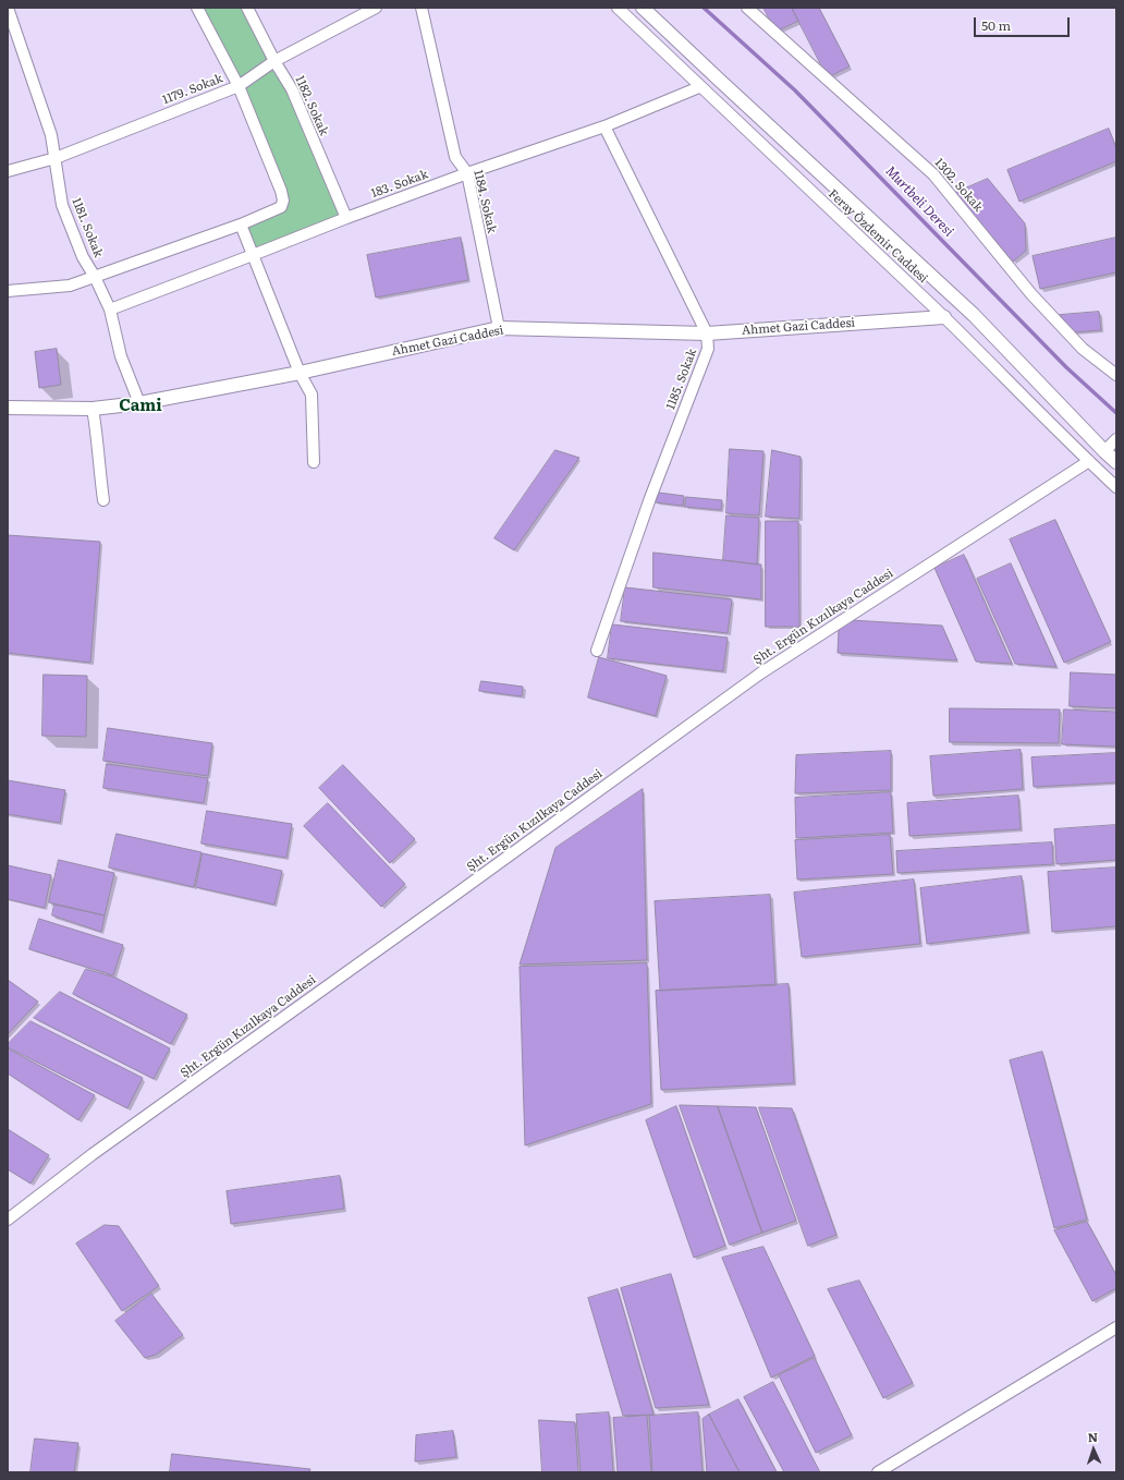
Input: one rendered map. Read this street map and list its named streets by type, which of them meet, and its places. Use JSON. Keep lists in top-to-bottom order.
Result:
{
  "streets": {
    "street": [
      "1179. Sokak",
      "1182. Sokak",
      "183. Sokak",
      "1302. Sokak",
      "1184. Sokak",
      "1181. Sokak",
      "Feray Özdemir Caddesi",
      "Ahmet Gazi Caddesi",
      "1185. Sokak",
      "Şht. Ergün Kızılkaya Caddesi"
    ]
  },
  "crossings": [
    ["1179. Sokak", "1182. Sokak"],
    ["1179. Sokak", "1181. Sokak"],
    ["1182. Sokak", "183. Sokak"],
    ["183. Sokak", "1184. Sokak"],
    ["183. Sokak", "1181. Sokak"],
    ["183. Sokak", "Feray Özdemir Caddesi"],
    ["183. Sokak", "1185. Sokak"],
    ["1184. Sokak", "Ahmet Gazi Caddesi"],
    ["1181. Sokak", "Ahmet Gazi Caddesi"],
    ["Feray Özdemir Caddesi", "Ahmet Gazi Caddesi"],
    ["Feray Özdemir Caddesi", "Şht. Ergün Kızılkaya Caddesi"],
    ["Ahmet Gazi Caddesi", "1185. Sokak"]
  ],
  "districts": ["Cami"],
  "water": ["Murtbeli Deresi"],
  "scale_bar": "50 m",
  "north": "top"
}
